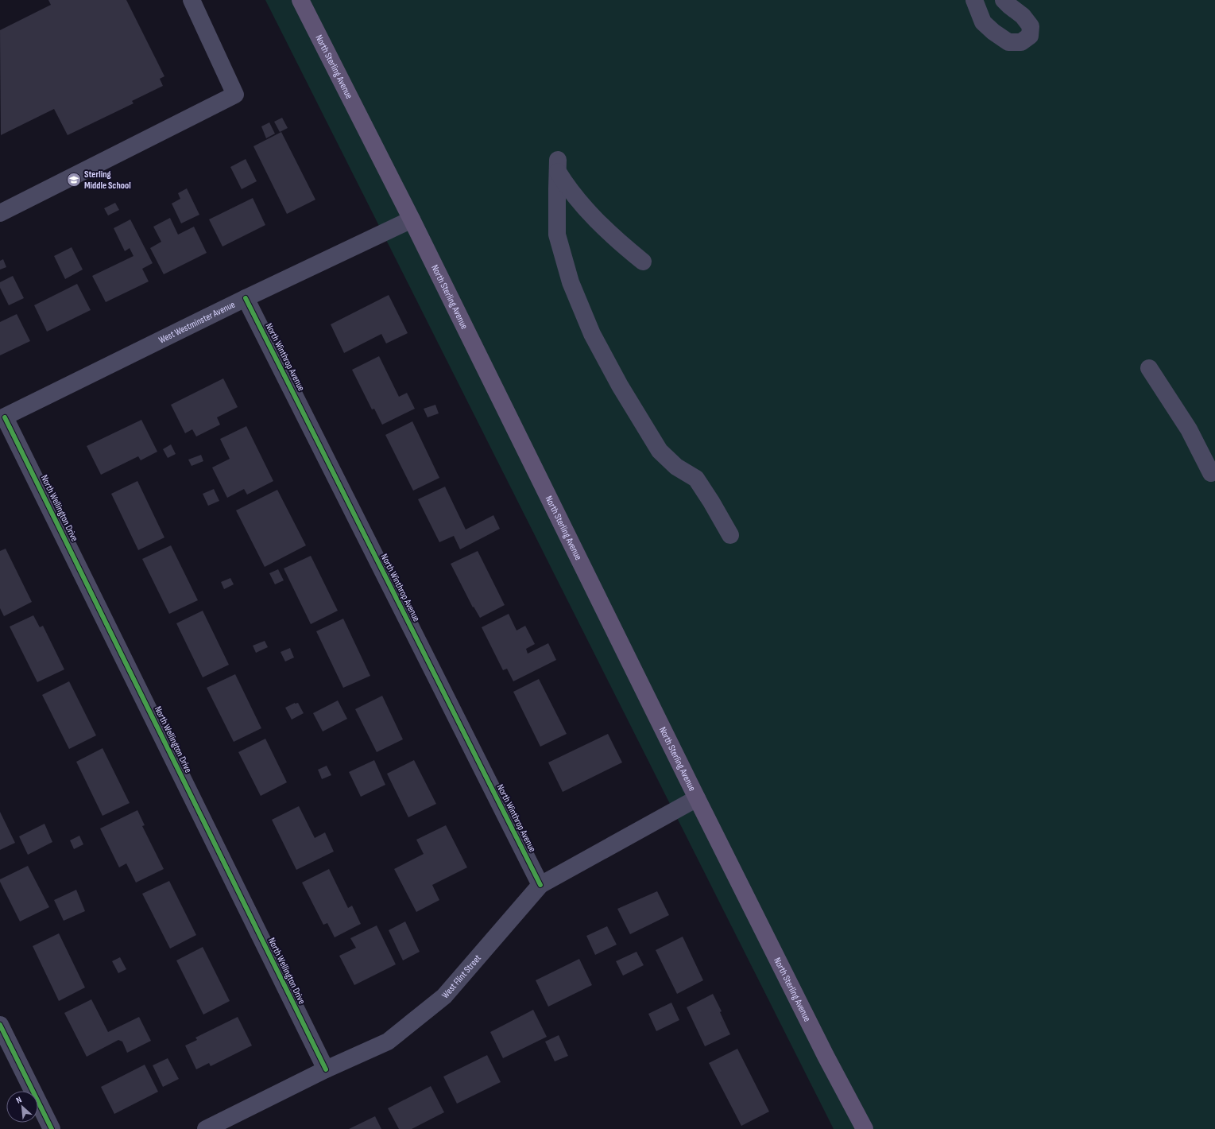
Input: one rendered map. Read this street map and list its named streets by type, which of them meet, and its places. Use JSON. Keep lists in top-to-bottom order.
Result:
{
  "streets": {
    "main road": ["North Sterling Avenue"],
    "street": [
      "West Westminster Avenue",
      "North Winthrop Avenue",
      "North Wellington Drive",
      "West Flint Street"
    ]
  },
  "crossings": [
    ["North Sterling Avenue", "West Westminster Avenue"],
    ["North Sterling Avenue", "West Flint Street"],
    ["West Westminster Avenue", "North Winthrop Avenue"],
    ["West Westminster Avenue", "North Wellington Drive"],
    ["North Winthrop Avenue", "West Flint Street"],
    ["North Wellington Drive", "West Flint Street"]
  ],
  "places": {
    "school or university": ["Sterling Middle School"]
  },
  "north": "top left"
}
